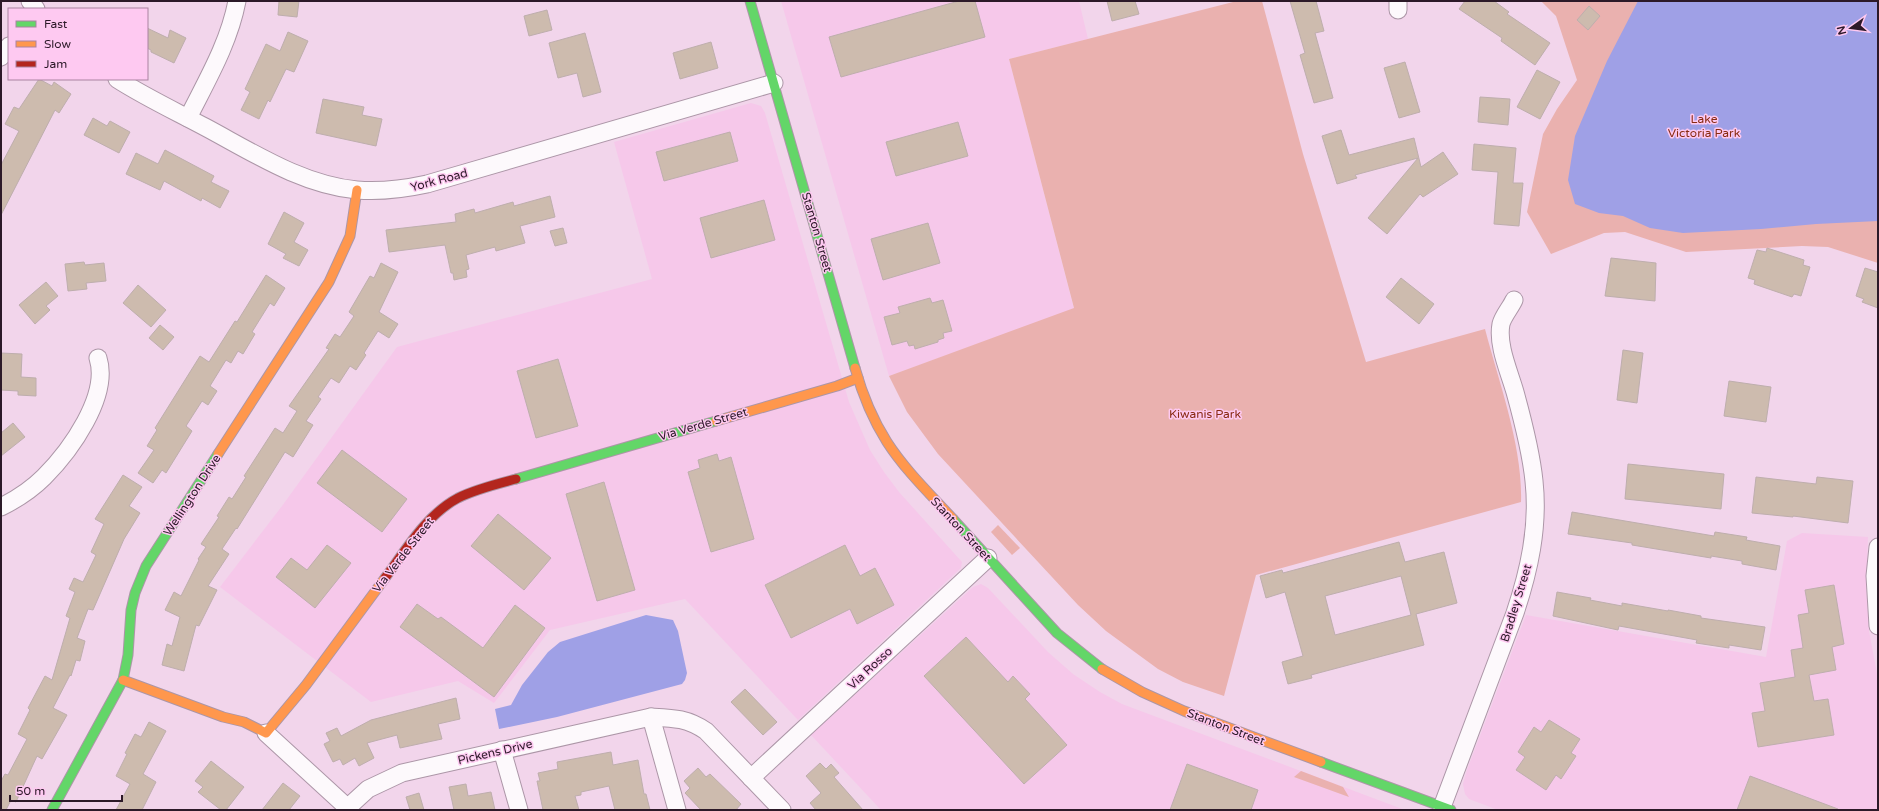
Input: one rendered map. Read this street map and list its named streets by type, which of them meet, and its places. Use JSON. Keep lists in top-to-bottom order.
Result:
{
  "streets": {
    "street": [
      "York Road",
      "Stanton Street",
      "Via Verde Street",
      "Wellington Drive",
      "Bradley Street",
      "Via Rosso",
      "Pickens Drive"
    ]
  },
  "crossings": [
    ["York Road", "Stanton Street"],
    ["York Road", "Wellington Drive"],
    ["Stanton Street", "Via Verde Street"],
    ["Stanton Street", "Bradley Street"],
    ["Stanton Street", "Via Rosso"],
    ["Via Rosso", "Pickens Drive"]
  ],
  "parks": ["Lake Victoria Park", "Kiwanis Park"],
  "legend": ["Fast", "Slow", "Jam"],
  "scale_bar": "50 m",
  "north": "left"
}
